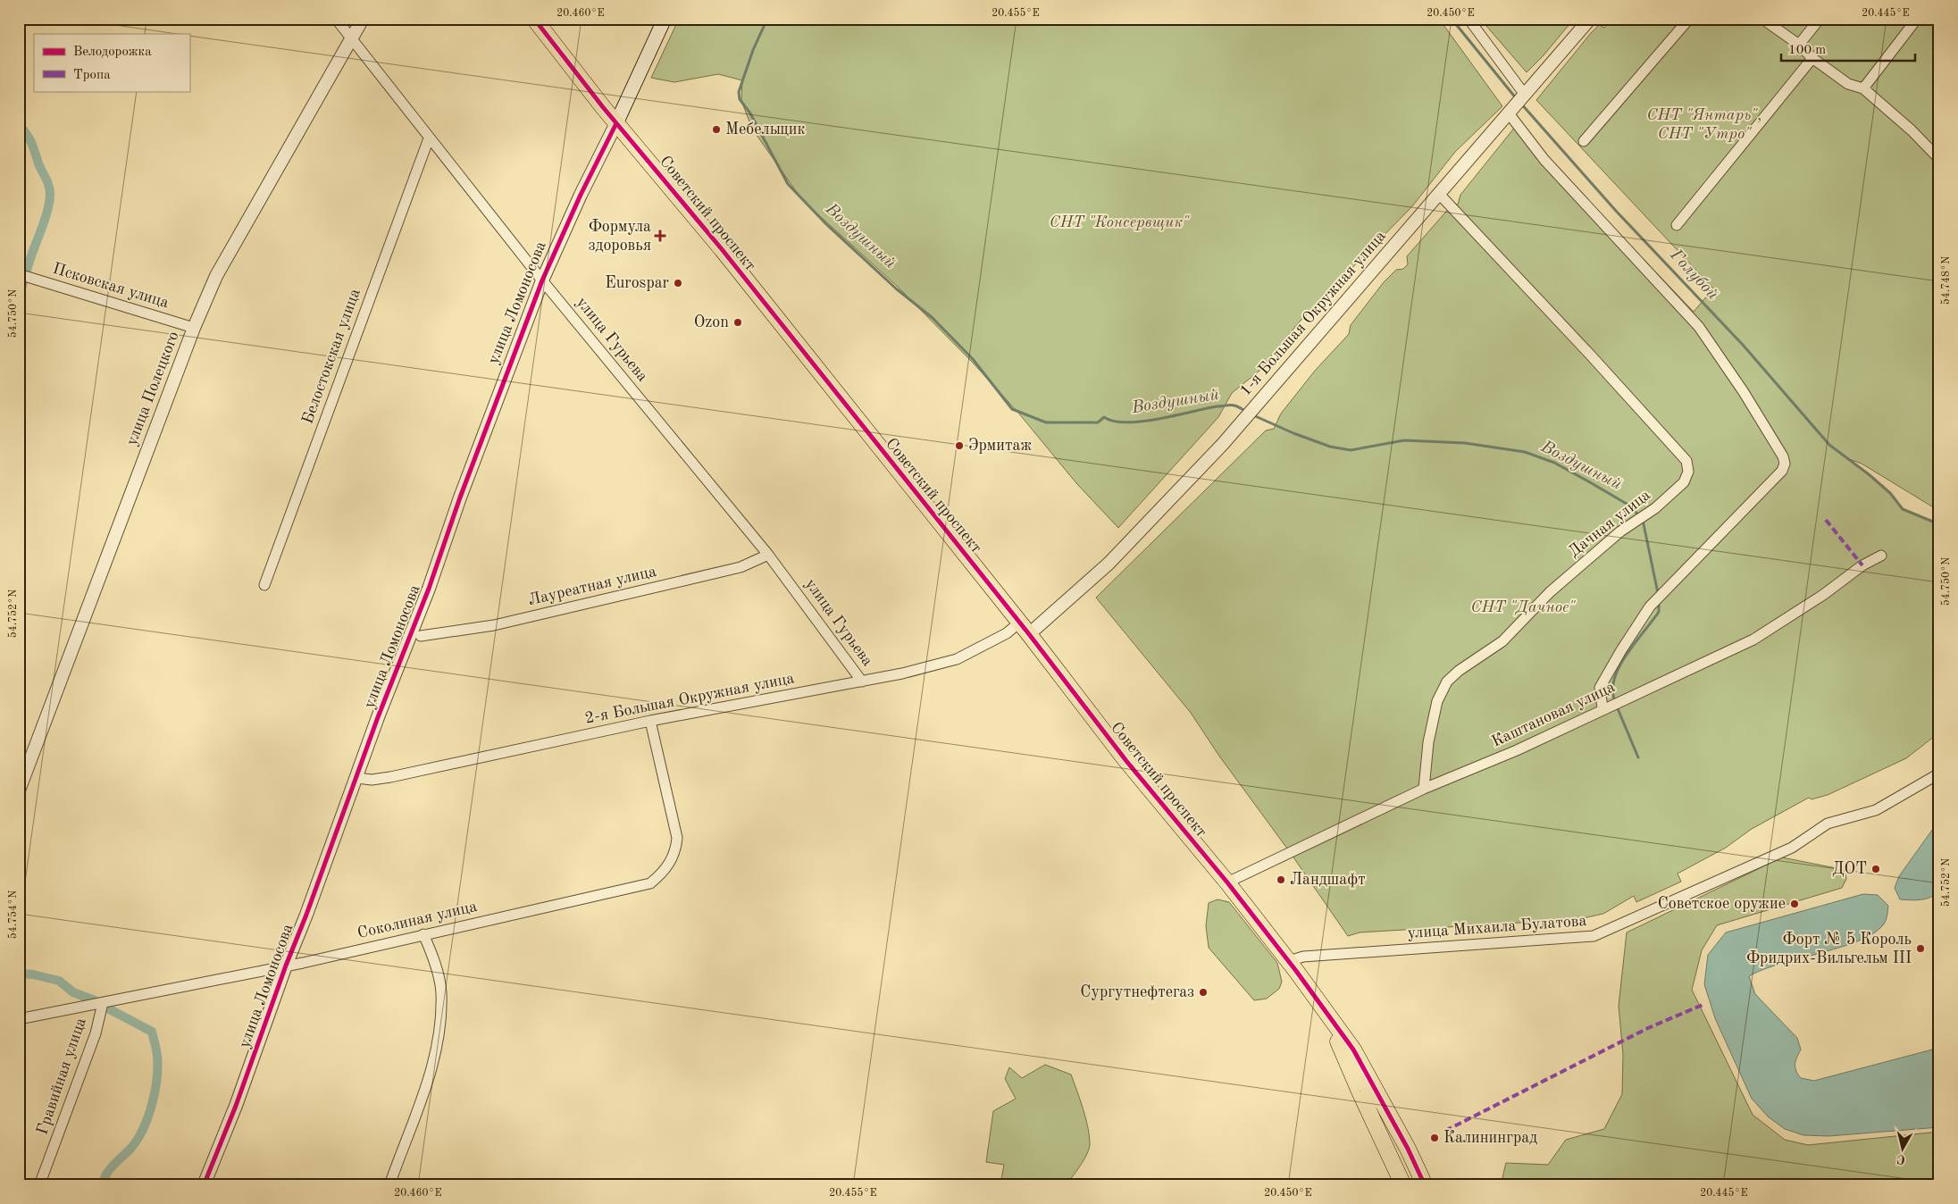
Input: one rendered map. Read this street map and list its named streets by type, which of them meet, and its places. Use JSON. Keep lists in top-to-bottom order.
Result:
{
  "streets": {
    "main road": ["Советский проспект", "улица Ломоносова"],
    "street": [
      "Псковская улица",
      "1-я Большая Окружная улица",
      "улица Гурьева",
      "Белостокская улица",
      "улица Полецкого",
      "Дачная улица",
      "Лауреатная улица",
      "2-я Большая Окружная улица",
      "Каштановая улица",
      "Соколиная улица",
      "улица Михаила Булатова",
      "Гравийная улица"
    ]
  },
  "crossings": [
    ["Советский проспект", "улица Ломоносова"],
    ["Советский проспект", "1-я Большая Окружная улица"],
    ["Советский проспект", "2-я Большая Окружная улица"],
    ["Советский проспект", "Каштановая улица"],
    ["Советский проспект", "улица Михаила Булатова"],
    ["Псковская улица", "улица Полецкого"],
    ["улица Ломоносова", "улица Гурьева"],
    ["улица Ломоносова", "2-я Большая Окружная улица"],
    ["улица Ломоносова", "Соколиная улица"],
    ["1-я Большая Окружная улица", "Дачная улица"],
    ["1-я Большая Окружная улица", "2-я Большая Окружная улица"],
    ["улица Гурьева", "Белостокская улица"],
    ["улица Гурьева", "улица Полецкого"],
    ["улица Гурьева", "Лауреатная улица"],
    ["улица Гурьева", "2-я Большая Окружная улица"],
    ["Дачная улица", "Каштановая улица"],
    ["2-я Большая Окружная улица", "Соколиная улица"],
    ["Соколиная улица", "Гравийная улица"]
  ],
  "water": ["Воздушный", "Голубой"],
  "parks": ["СНТ \"Янтарь\", СНТ \"Утро\"", "СНТ \"Консервщик\"", "СНТ \"Дачное\""],
  "places": {
    "other": [
      "Мебельщик",
      "Eurospar",
      "Ozon",
      "Эрмитаж",
      "ДОТ",
      "Ландшафт",
      "Советское оружие",
      "Форт № 5 Король Фридрих-Вильгельм III",
      "Сургутнефтегаз",
      "Калининград"
    ],
    "health": ["Формула здоровья"]
  },
  "legend": ["Велодорожка", "Тропа"],
  "scale_bar": "100 m",
  "north": "bottom",
  "coordinates": [
    "20.460°E",
    "20.455°E",
    "20.450°E",
    "20.445°E",
    "54.748°N",
    "54.750°N",
    "54.752°N",
    "54.754°N"
  ]
}
